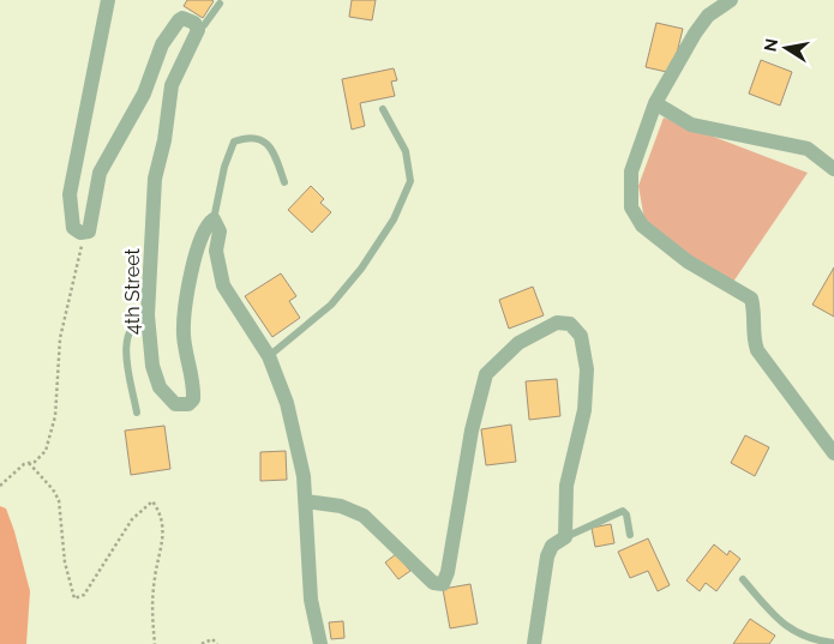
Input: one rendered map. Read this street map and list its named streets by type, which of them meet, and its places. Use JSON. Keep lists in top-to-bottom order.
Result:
{
  "streets": {
    "street": ["4th Street"]
  },
  "north": "left"
}
